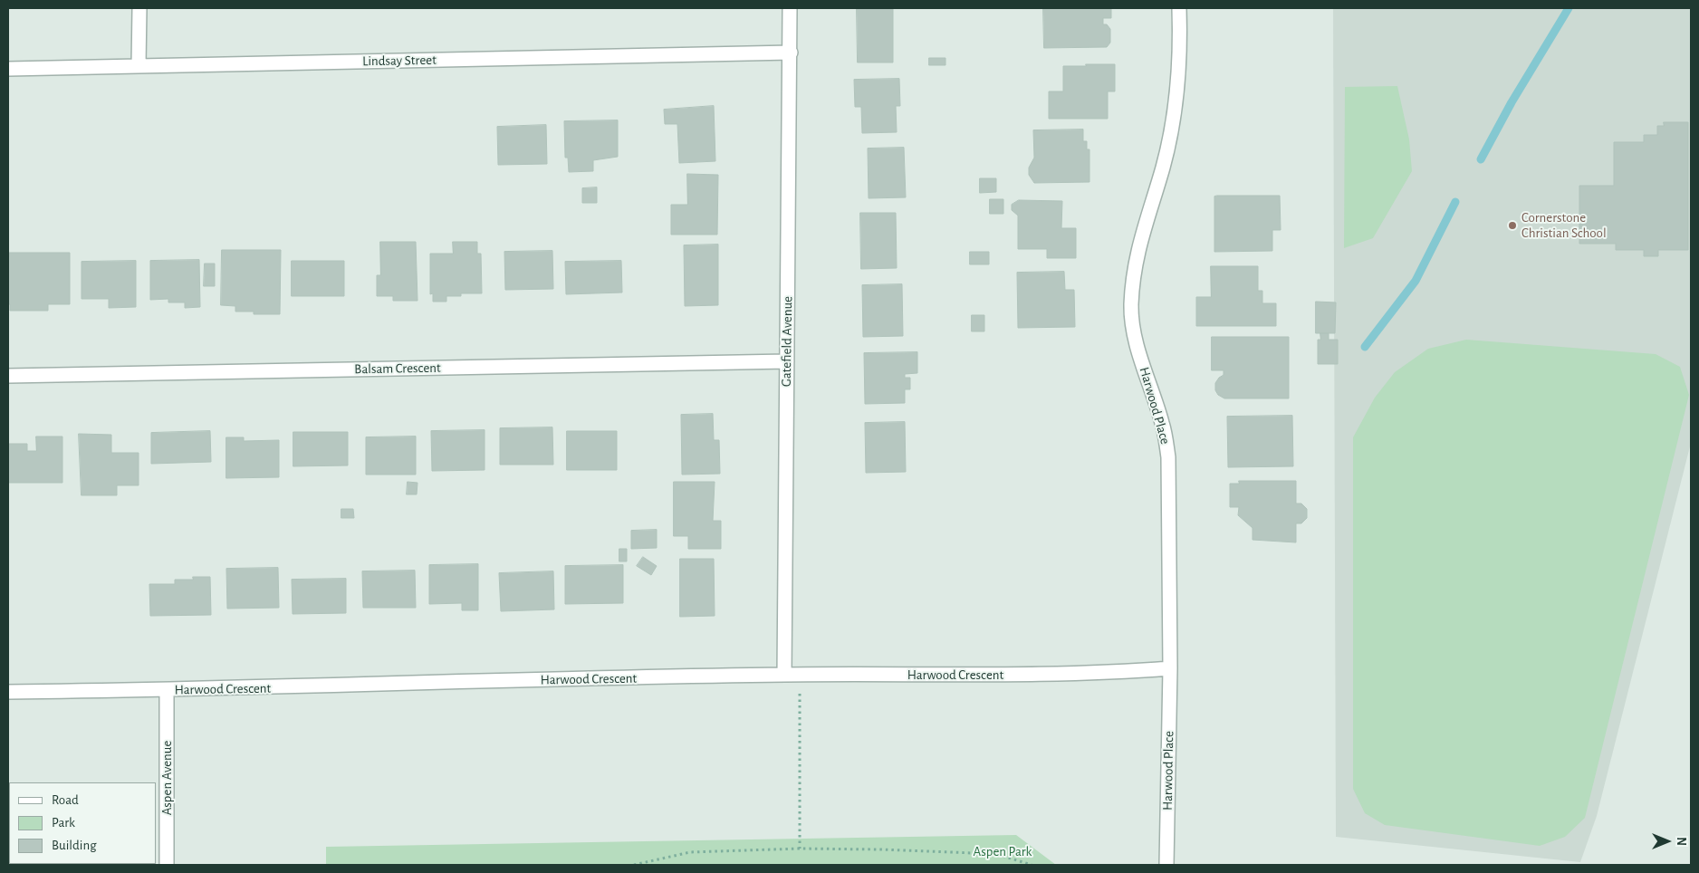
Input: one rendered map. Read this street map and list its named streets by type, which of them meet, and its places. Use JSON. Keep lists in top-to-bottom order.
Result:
{
  "streets": {
    "street": [
      "Lindsay Street",
      "Gatefield Avenue",
      "Balsam Crescent",
      "Harwood Place",
      "Harwood Crescent",
      "Aspen Avenue"
    ]
  },
  "crossings": [
    ["Lindsay Street", "Gatefield Avenue"],
    ["Gatefield Avenue", "Balsam Crescent"],
    ["Gatefield Avenue", "Harwood Crescent"],
    ["Harwood Place", "Harwood Crescent"],
    ["Harwood Crescent", "Aspen Avenue"]
  ],
  "parks": ["Aspen Park"],
  "places": ["Cornerstone Christian School"],
  "legend": ["Road", "Park", "Building"],
  "north": "right"
}
